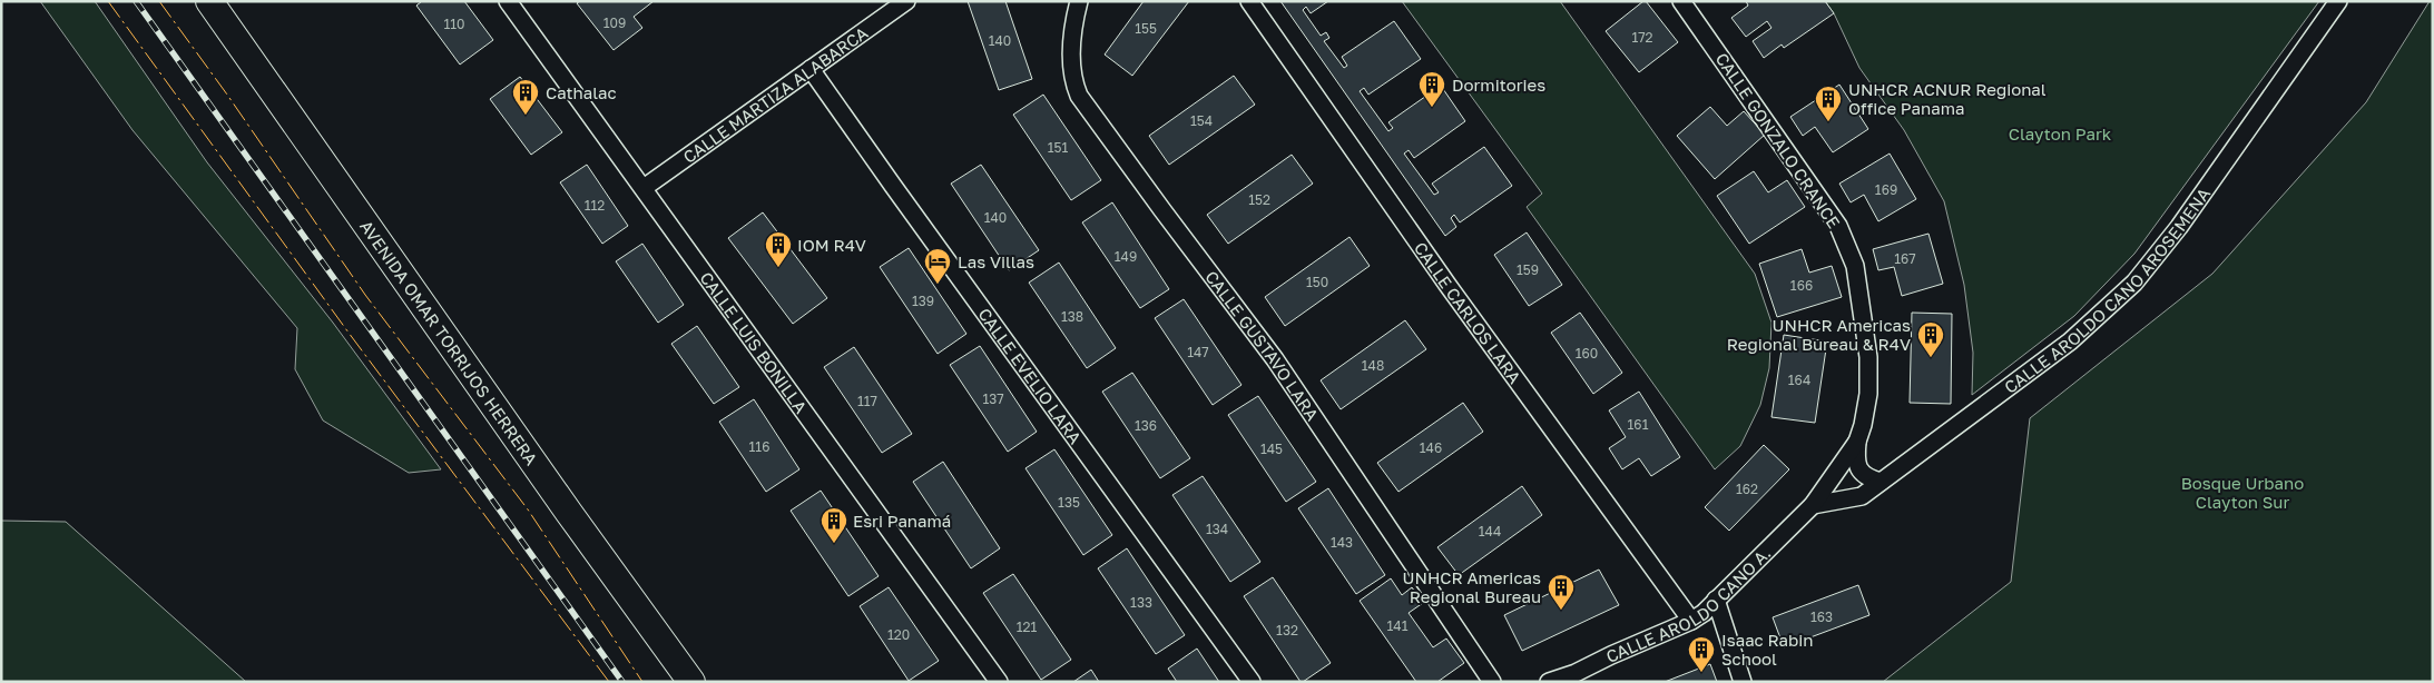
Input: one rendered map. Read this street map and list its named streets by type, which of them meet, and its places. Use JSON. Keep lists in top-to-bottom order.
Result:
{
  "streets": {
    "main road": ["AVENIDA OMAR TORRIJOS HERRERA"],
    "street": [
      "CALLE MARTIZA ALABARCA",
      "CALLE GONZALO CRANCE",
      "CALLE AROLDO CANO AROSEMENA",
      "CALLE CARLOS LARA",
      "CALLE LUIS BONILLA",
      "CALLE GUSTAVO LARA",
      "CALLE EVELIO LARA",
      "CALLE AROLDO CANO A."
    ]
  },
  "crossings": [
    ["CALLE MARTIZA ALABARCA", "CALLE LUIS BONILLA"],
    ["CALLE MARTIZA ALABARCA", "CALLE EVELIO LARA"],
    ["CALLE GONZALO CRANCE", "CALLE AROLDO CANO AROSEMENA"],
    ["CALLE GONZALO CRANCE", "CALLE AROLDO CANO A."],
    ["CALLE AROLDO CANO AROSEMENA", "CALLE AROLDO CANO A."],
    ["CALLE CARLOS LARA", "CALLE AROLDO CANO A."]
  ],
  "parks": ["Clayton Park", "Bosque Urbano Clayton Sur"],
  "places": {
    "building": [
      "Dormitories",
      "Cathalac",
      "UNHCR ACNUR Regional Office Panama",
      "IOM R4V",
      "UNHCR Americas Regional Bureau & R4V",
      "Esri Panamá",
      "UNHCR Americas Regional Bureau",
      "Isaac Rabin School"
    ],
    "hotel": ["Las Villas"]
  },
  "house_numbers": [
    "109",
    "110",
    "155",
    "172",
    "140",
    "154",
    "151",
    "169",
    "152",
    "112",
    "140",
    "149",
    "167",
    "159",
    "150",
    "166",
    "139",
    "138",
    "147",
    "160",
    "148",
    "164",
    "137",
    "117",
    "161",
    "136",
    "116",
    "146",
    "145",
    "162",
    "135",
    "134",
    "144",
    "143",
    "133",
    "163",
    "141",
    "121",
    "132",
    "120"
  ]
}
